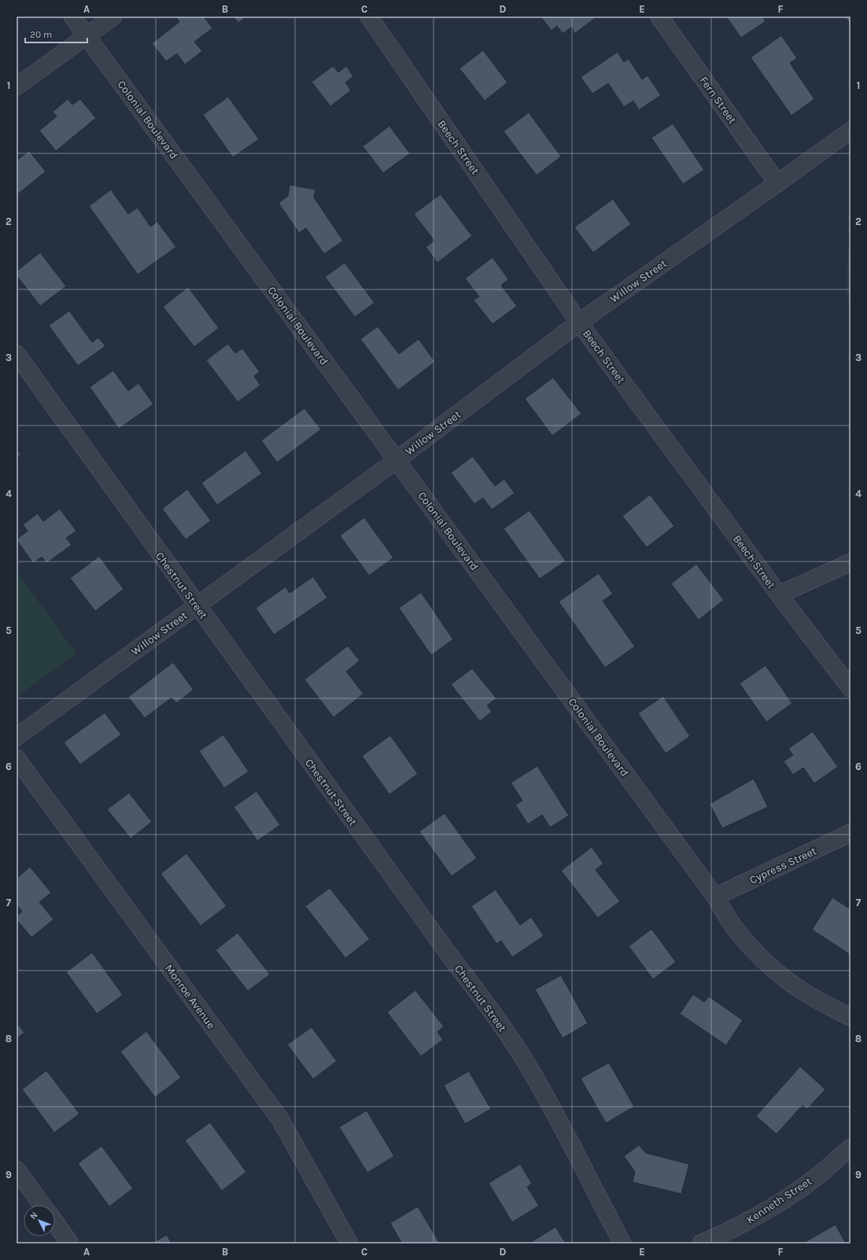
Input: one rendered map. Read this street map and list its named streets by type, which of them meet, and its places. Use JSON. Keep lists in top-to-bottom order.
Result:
{
  "streets": {
    "street": [
      "Fern Street",
      "Colonial Boulevard",
      "Beech Street",
      "Willow Street",
      "Chestnut Street",
      "Cypress Street",
      "Monroe Avenue",
      "Kenneth Street"
    ]
  },
  "crossings": [
    ["Fern Street", "Willow Street"],
    ["Colonial Boulevard", "Willow Street"],
    ["Colonial Boulevard", "Cypress Street"],
    ["Beech Street", "Willow Street"],
    ["Willow Street", "Chestnut Street"]
  ],
  "scale_bar": "20 m",
  "north": "top left",
  "grid": {
    "columns": [
      "A",
      "B",
      "C",
      "D",
      "E",
      "F"
    ],
    "rows": [
      "1",
      "2",
      "3",
      "4",
      "5",
      "6",
      "7",
      "8",
      "9"
    ]
  }
}
